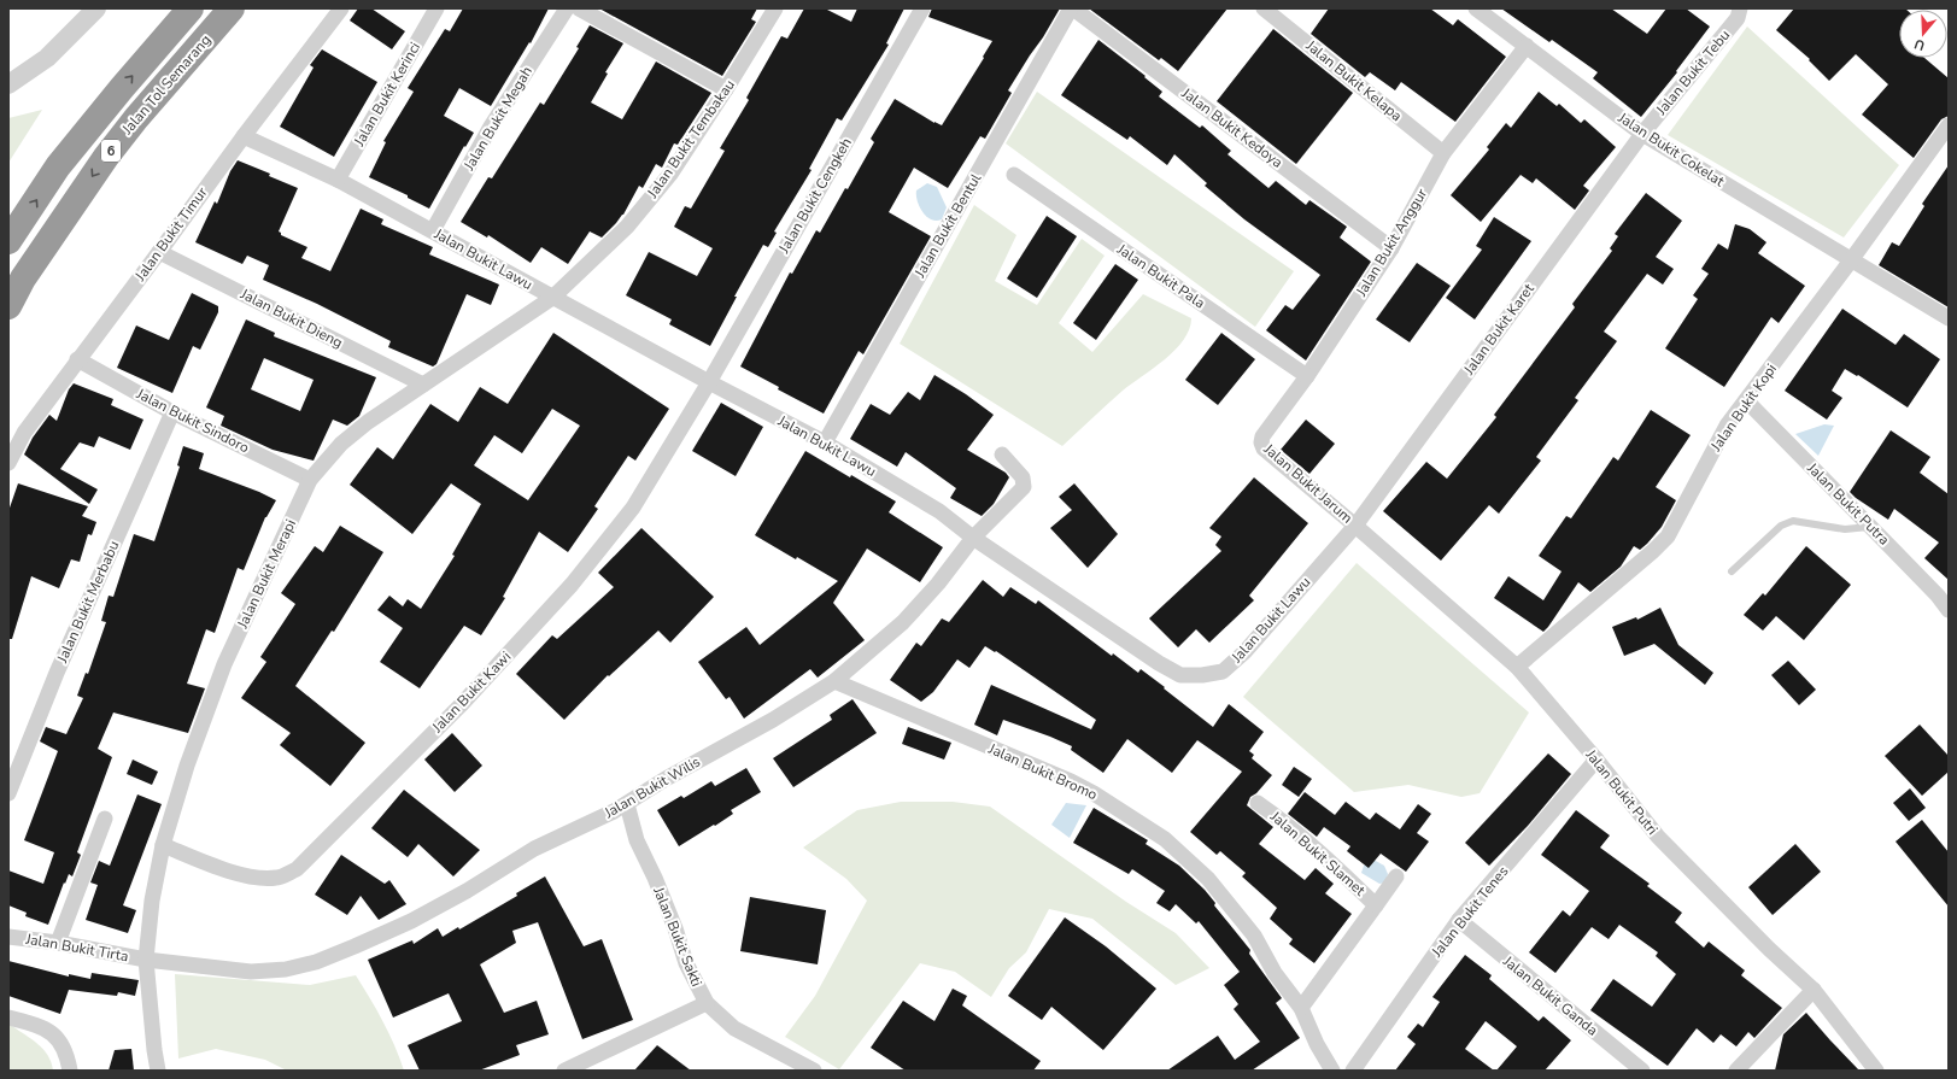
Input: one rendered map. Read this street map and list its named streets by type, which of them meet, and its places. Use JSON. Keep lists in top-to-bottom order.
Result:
{
  "streets": {
    "highway": ["Jalan Tol Semarang", "6"],
    "street": [
      "Jalan Bukit Tebu",
      "Jalan Bukit Kelapa",
      "Jalan Bukit Kerinci",
      "Jalan Bukit Megah",
      "Jalan Bukit Kedoya",
      "Jalan Bukit Tembakau",
      "Jalan Bukit Cokelat",
      "Jalan Bukit Cengkeh",
      "Jalan Bukit Bentul",
      "Jalan Bukit Timur",
      "Jalan Bukit Anggur",
      "Jalan Bukit Lawu",
      "Jalan Bukit Pala",
      "Jalan Bukit Dieng",
      "Jalan Bukit Karet",
      "Jalan Bukit Kopi",
      "Jalan Bukit Sindoro",
      "Jalan Bukit Jarum",
      "Jalan Bukit Putra",
      "Jalan Bukit Merapi",
      "Jalan Bukit Merbabu",
      "Jalan Bukit Kawi",
      "Jalan Bukit Bromo",
      "Jalan Bukit Wilis",
      "Jalan Bukit Putri",
      "Jalan Bukit Slamet",
      "Jalan Bukit Tenes",
      "Jalan Bukit Sakti",
      "Jalan Bukit Tirta",
      "Jalan Bukit Ganda"
    ]
  },
  "crossings": [
    ["Jalan Bukit Tebu", "Jalan Bukit Cokelat"],
    ["Jalan Bukit Tebu", "Jalan Bukit Karet"],
    ["Jalan Bukit Kelapa", "Jalan Bukit Anggur"],
    ["Jalan Bukit Kerinci", "Jalan Bukit Lawu"],
    ["Jalan Bukit Megah", "Jalan Bukit Lawu"],
    ["Jalan Bukit Kedoya", "Jalan Bukit Bentul"],
    ["Jalan Bukit Kedoya", "Jalan Bukit Anggur"],
    ["Jalan Bukit Tembakau", "Jalan Bukit Lawu"],
    ["Jalan Bukit Tembakau", "Jalan Bukit Merapi"],
    ["Jalan Bukit Cokelat", "Jalan Bukit Anggur"],
    ["Jalan Bukit Cokelat", "Jalan Bukit Karet"],
    ["Jalan Bukit Cokelat", "Jalan Bukit Kopi"],
    ["Jalan Bukit Cengkeh", "Jalan Bukit Lawu"],
    ["Jalan Bukit Cengkeh", "Jalan Bukit Kawi"],
    ["Jalan Bukit Bentul", "Jalan Bukit Lawu"],
    ["Jalan Bukit Timur", "Jalan Bukit Lawu"],
    ["Jalan Bukit Timur", "Jalan Bukit Dieng"],
    ["Jalan Bukit Timur", "Jalan Bukit Sindoro"],
    ["Jalan Bukit Anggur", "Jalan Bukit Pala"],
    ["Jalan Bukit Anggur", "Jalan Bukit Jarum"],
    ["Jalan Bukit Lawu", "Jalan Bukit Karet"],
    ["Jalan Bukit Lawu", "Jalan Bukit Jarum"],
    ["Jalan Bukit Lawu", "Jalan Bukit Merapi"],
    ["Jalan Bukit Lawu", "Jalan Bukit Kawi"],
    ["Jalan Bukit Lawu", "Jalan Bukit Wilis"],
    ["Jalan Bukit Lawu", "Jalan Bukit Putri"],
    ["Jalan Bukit Dieng", "Jalan Bukit Merapi"],
    ["Jalan Bukit Karet", "Jalan Bukit Jarum"],
    ["Jalan Bukit Karet", "Jalan Bukit Putri"],
    ["Jalan Bukit Kopi", "Jalan Bukit Putra"],
    ["Jalan Bukit Kopi", "Jalan Bukit Putri"],
    ["Jalan Bukit Sindoro", "Jalan Bukit Merapi"],
    ["Jalan Bukit Sindoro", "Jalan Bukit Merbabu"],
    ["Jalan Bukit Jarum", "Jalan Bukit Putri"],
    ["Jalan Bukit Merapi", "Jalan Bukit Kawi"],
    ["Jalan Bukit Merapi", "Jalan Bukit Wilis"],
    ["Jalan Bukit Merapi", "Jalan Bukit Tirta"],
    ["Jalan Bukit Bromo", "Jalan Bukit Wilis"],
    ["Jalan Bukit Bromo", "Jalan Bukit Slamet"],
    ["Jalan Bukit Wilis", "Jalan Bukit Sakti"],
    ["Jalan Bukit Wilis", "Jalan Bukit Tirta"],
    ["Jalan Bukit Putri", "Jalan Bukit Tenes"],
    ["Jalan Bukit Tenes", "Jalan Bukit Ganda"]
  ],
  "north": "bottom"
}
